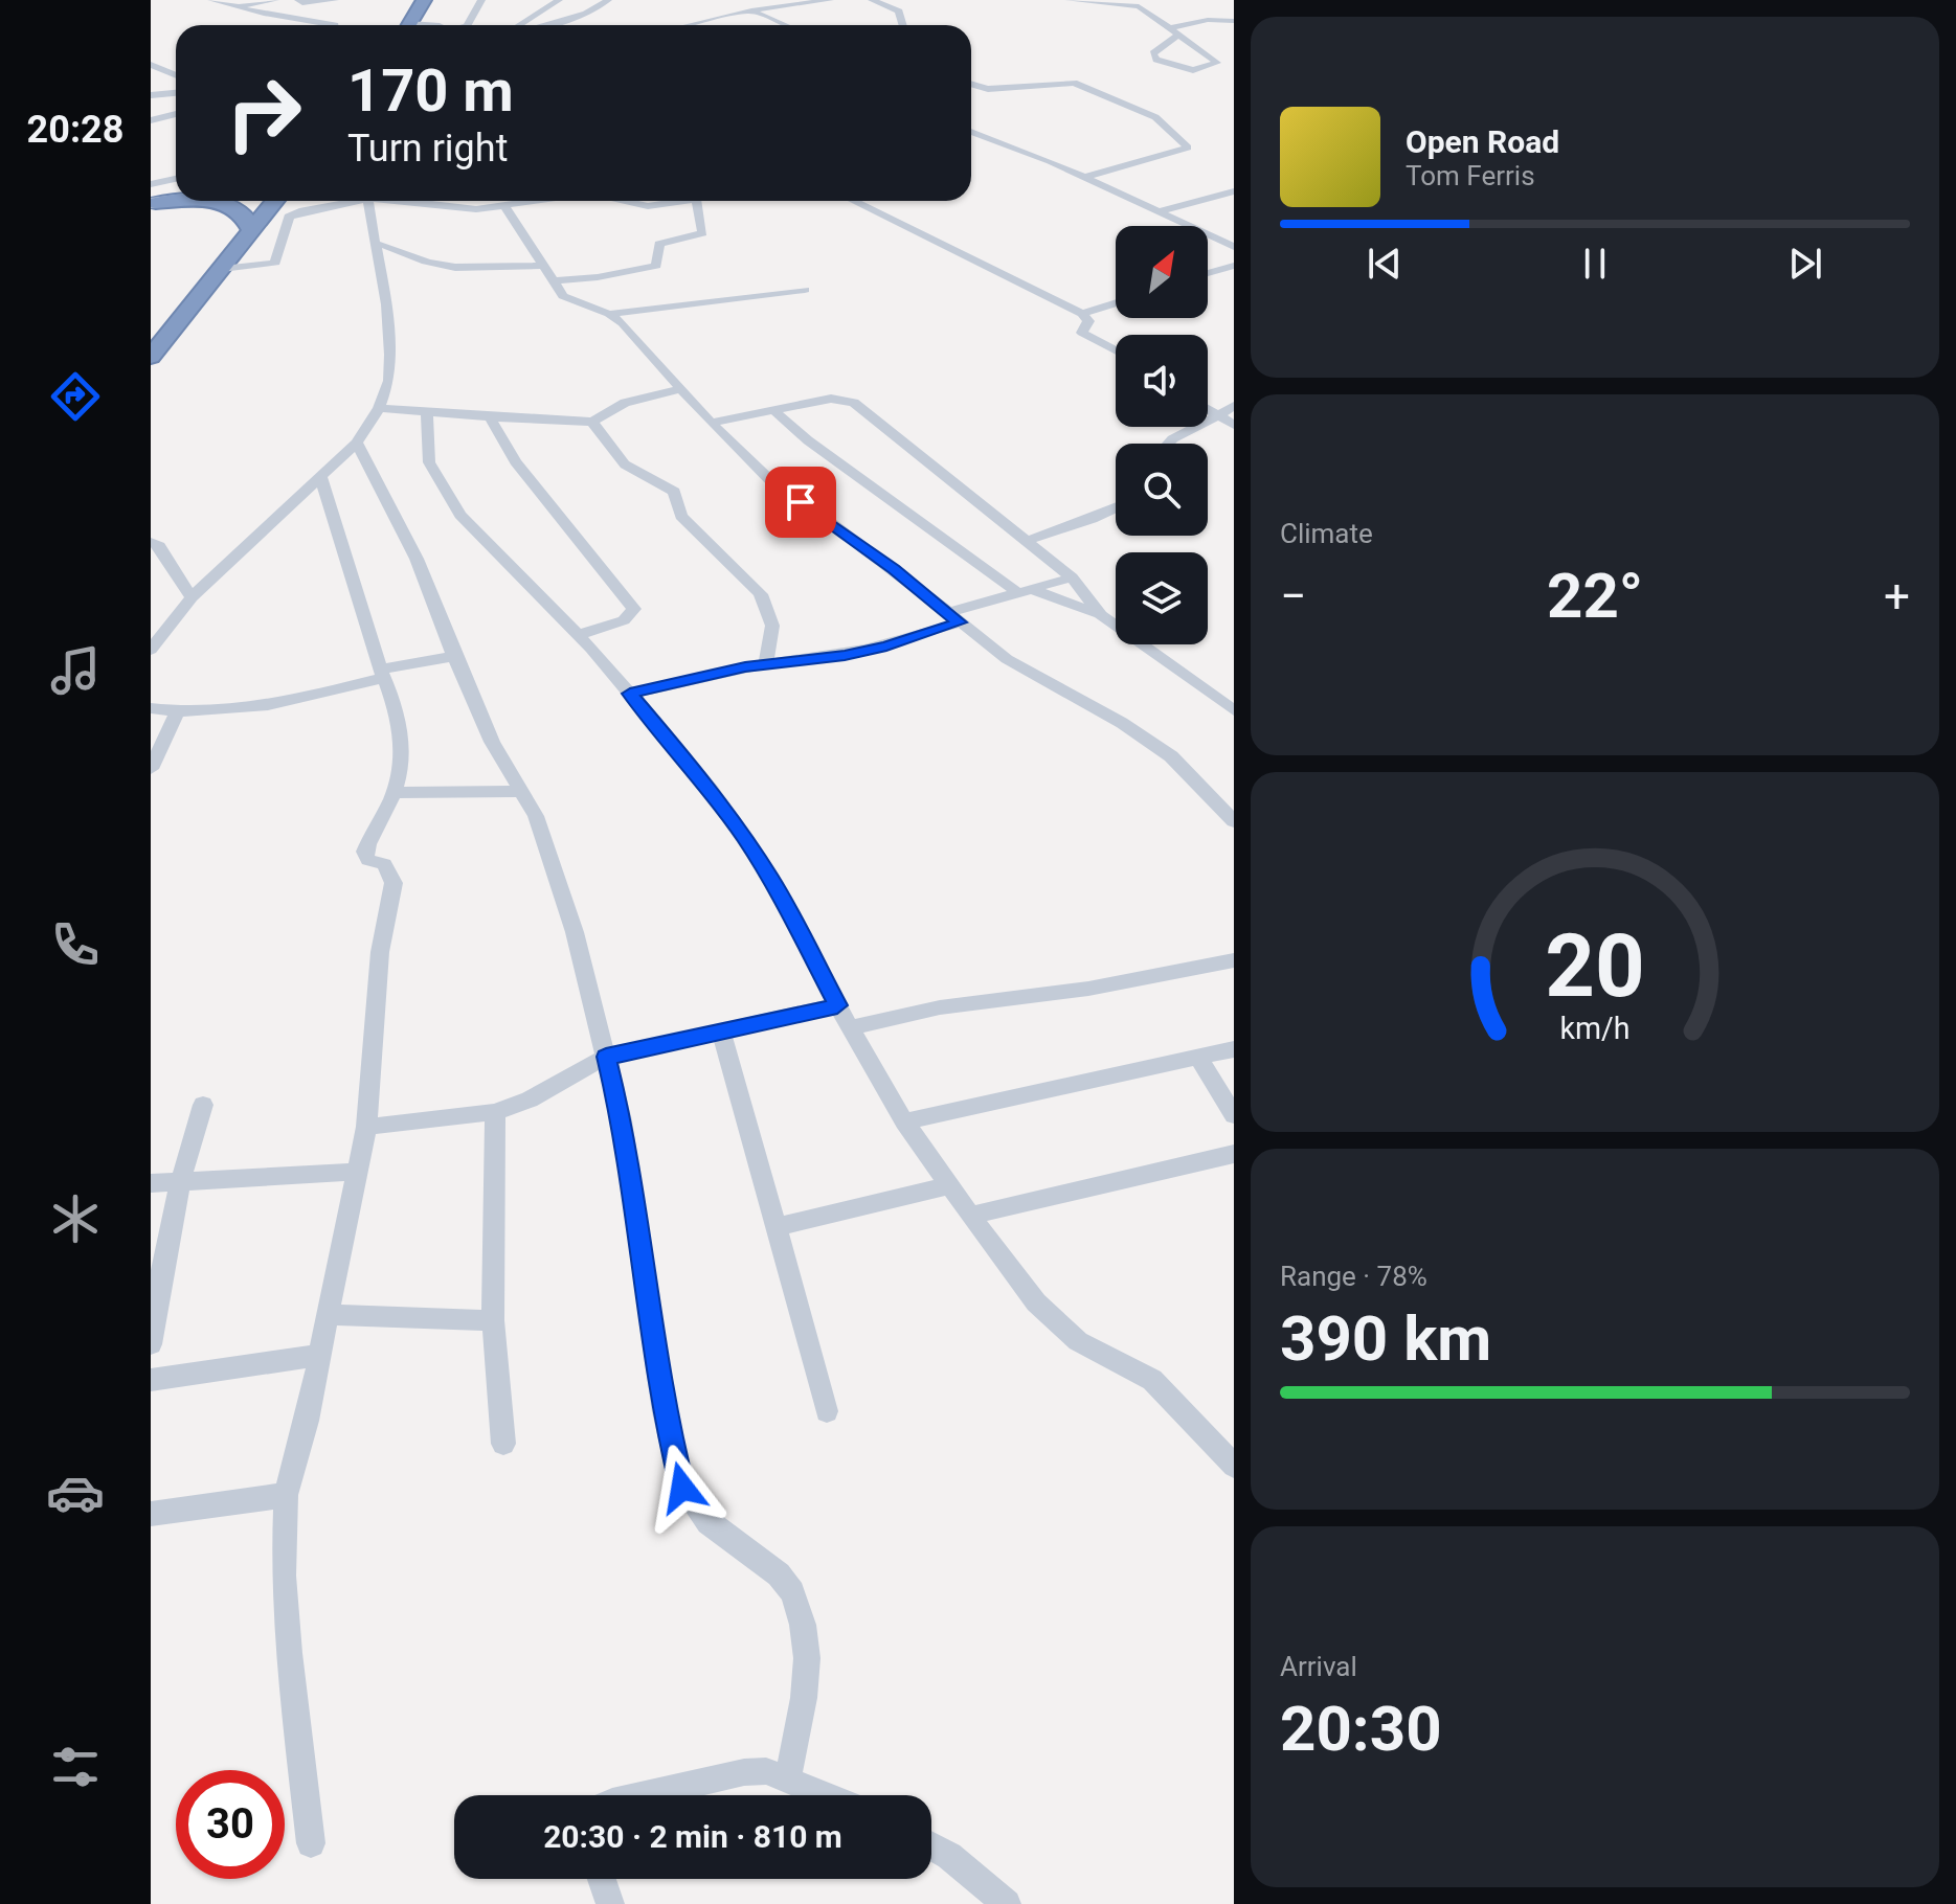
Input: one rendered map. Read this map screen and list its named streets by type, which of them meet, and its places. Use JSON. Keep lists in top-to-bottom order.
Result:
{
  "north": "top right",
  "page": {
    "tabs": "20:28",
    "turn": ["170 m", "Turn right"],
    "song": ["Open Road", "Tom Ferris"],
    "tile": [
      "Climate",
      ["Range · 78%", "390 km"],
      ["Arrival", "20:30"]
    ],
    "heat": ["−", "22°", "+"],
    "limit": "30",
    "trip": "20:30 · 2 min · 810 m",
    "gauge": ["20", "km/h"]
  }
}
